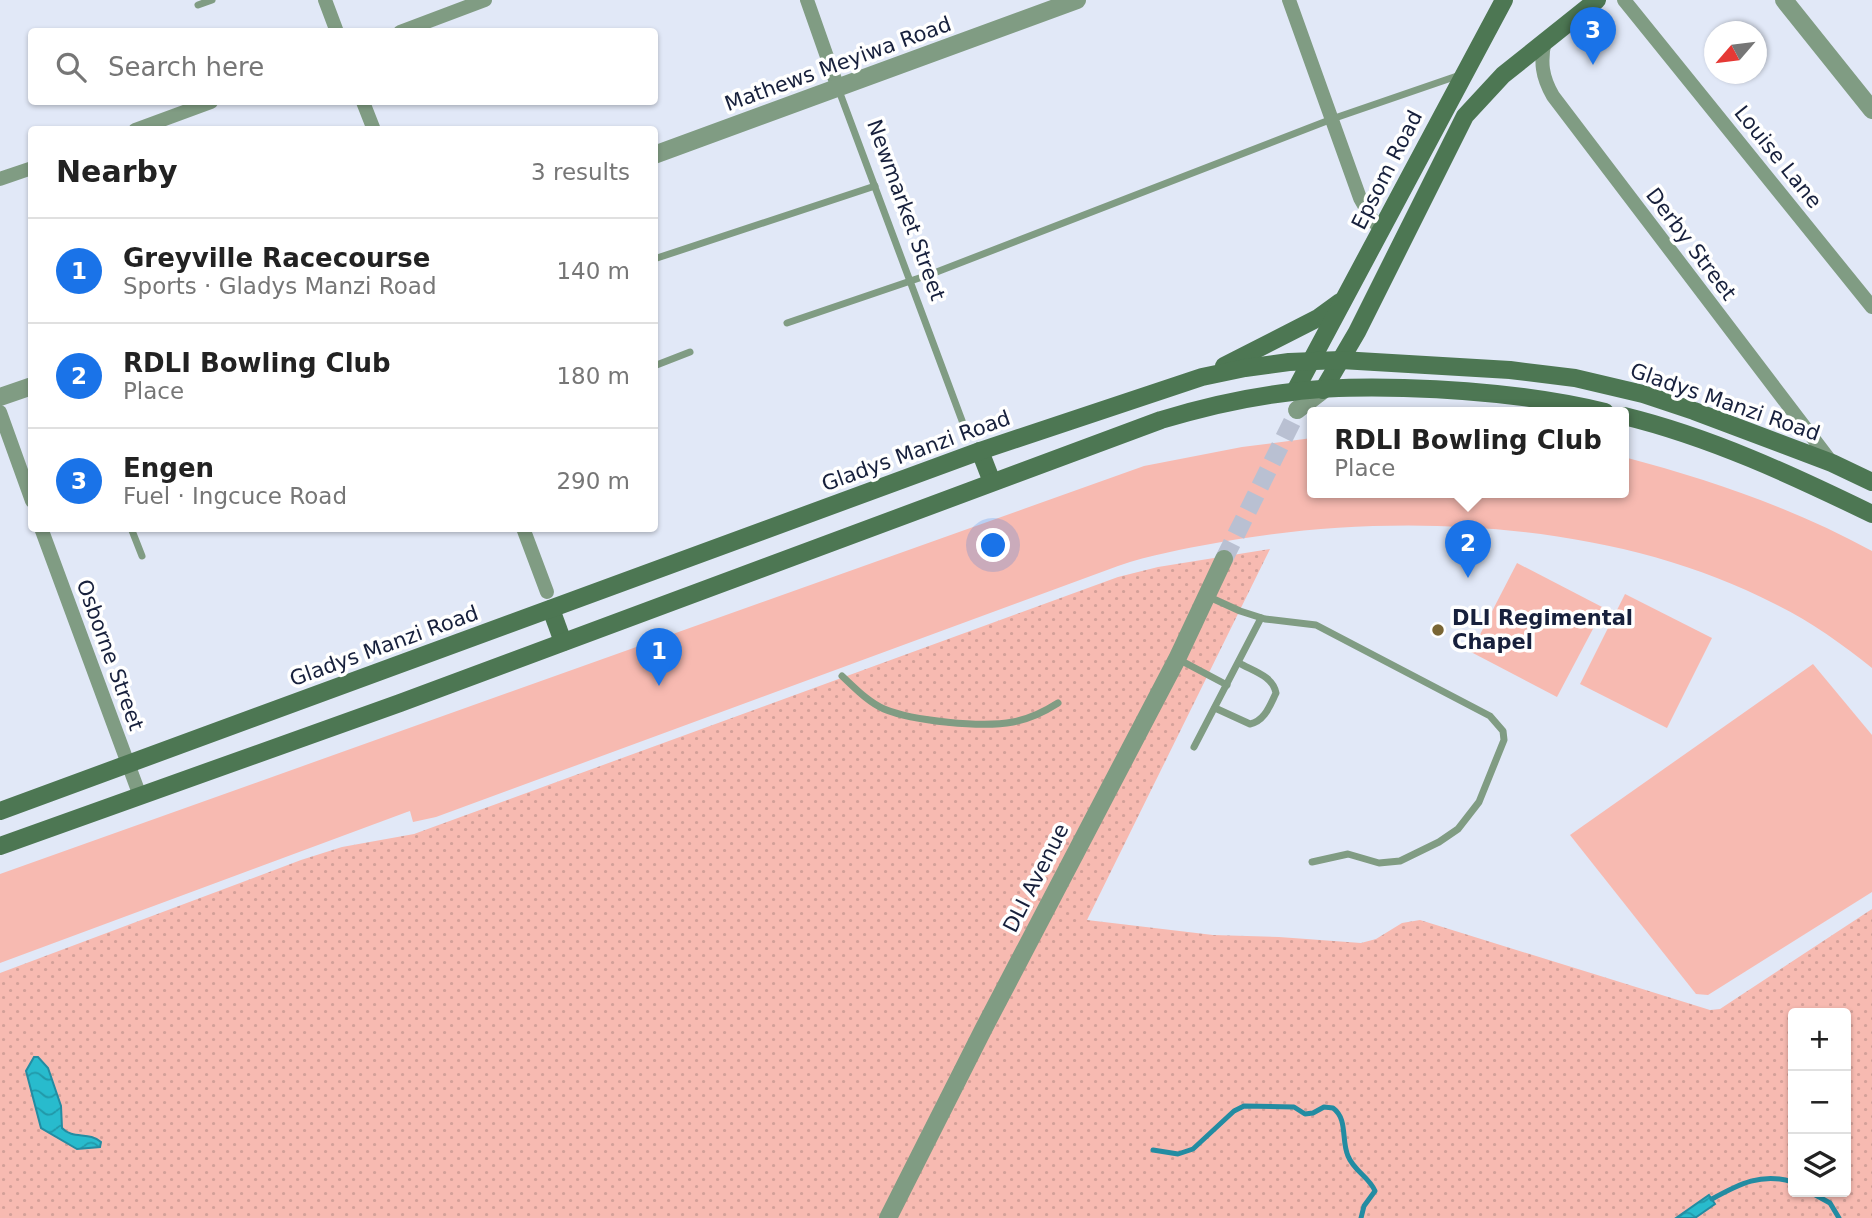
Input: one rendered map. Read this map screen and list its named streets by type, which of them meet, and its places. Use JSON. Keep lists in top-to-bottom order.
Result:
{
  "streets": {
    "main road": ["Epsom Road", "Gladys Manzi Road"],
    "street": [
      "Mathews Meyiwa Road",
      "Louise Lane",
      "Newmarket Street",
      "Derby Street",
      "Osborne Street",
      "DLI Avenue"
    ]
  },
  "crossings": [
    ["Mathews Meyiwa Road", "Newmarket Street"],
    ["Epsom Road", "Gladys Manzi Road"],
    ["Derby Street", "Gladys Manzi Road"],
    ["Gladys Manzi Road", "Osborne Street"]
  ],
  "places": ["DLI Regimental Chapel"],
  "north": "bottom left",
  "page": {
    "pins": ["3", "2", "1"],
    "search": "Search here",
    "heading": ["Nearby", "3 results"],
    "list": [
      {
        "mark": "1",
        "name": "Greyville Racecourse",
        "note": "Sports · Gladys Manzi Road",
        "value": "140 m"
      },
      {
        "mark": "2",
        "name": "RDLI Bowling Club",
        "note": "Place",
        "value": "180 m"
      },
      {
        "mark": "3",
        "name": "Engen",
        "note": "Fuel · Ingcuce Road",
        "value": "290 m"
      }
    ],
    "popup": ["RDLI Bowling Club", "Place"],
    "map_buttons": ["+", "−"]
  }
}
